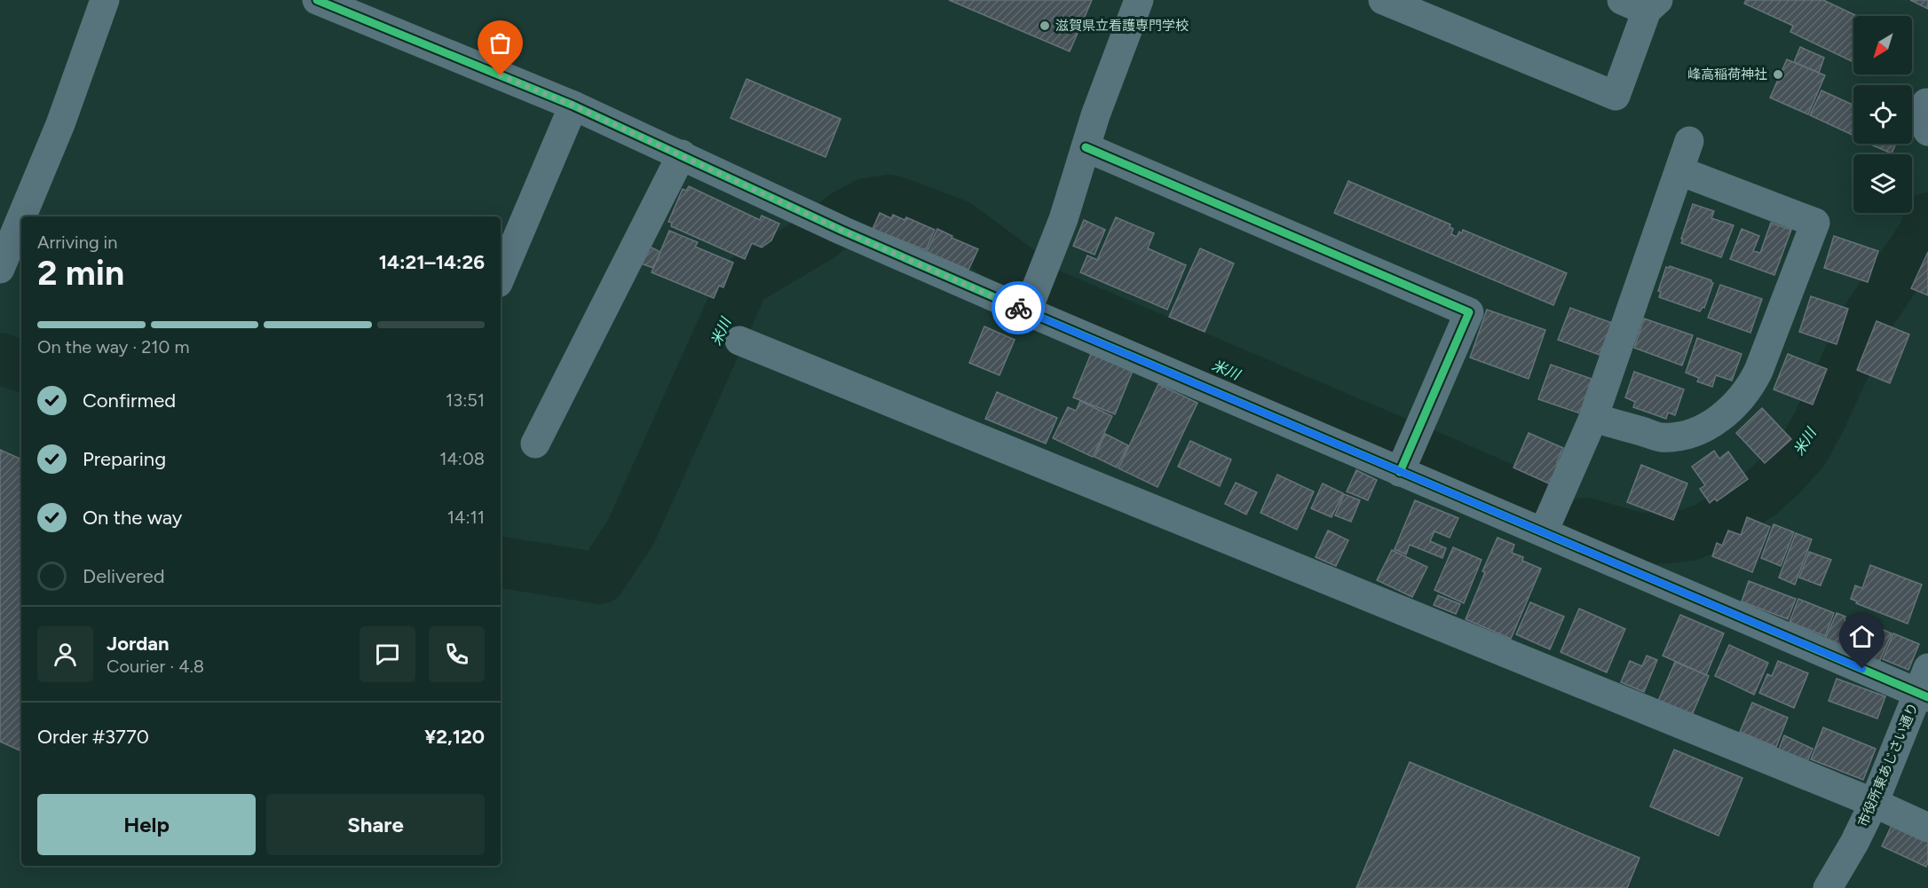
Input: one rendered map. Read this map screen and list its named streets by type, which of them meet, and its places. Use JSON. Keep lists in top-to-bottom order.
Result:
{
  "streets": {
    "street": ["市役所東あじさい通り"]
  },
  "water": ["米川"],
  "places": ["滋賀県立看護専門学校", "峰高稲荷神社"],
  "north": "bottom left",
  "page": {
    "heading": ["2 min", "Arriving in", "14:21–14:26"],
    "panel": [
      "Jordan",
      "Courier · 4.8",
      "Order #3770",
      "¥2,120"
    ],
    "bar": "On the way · 210 m",
    "list": [
      ["Confirmed", "13:51"],
      ["Preparing", "14:08"],
      ["On the way", "14:11"],
      "Delivered"
    ],
    "buttons": ["Help", "Share"]
  }
}
